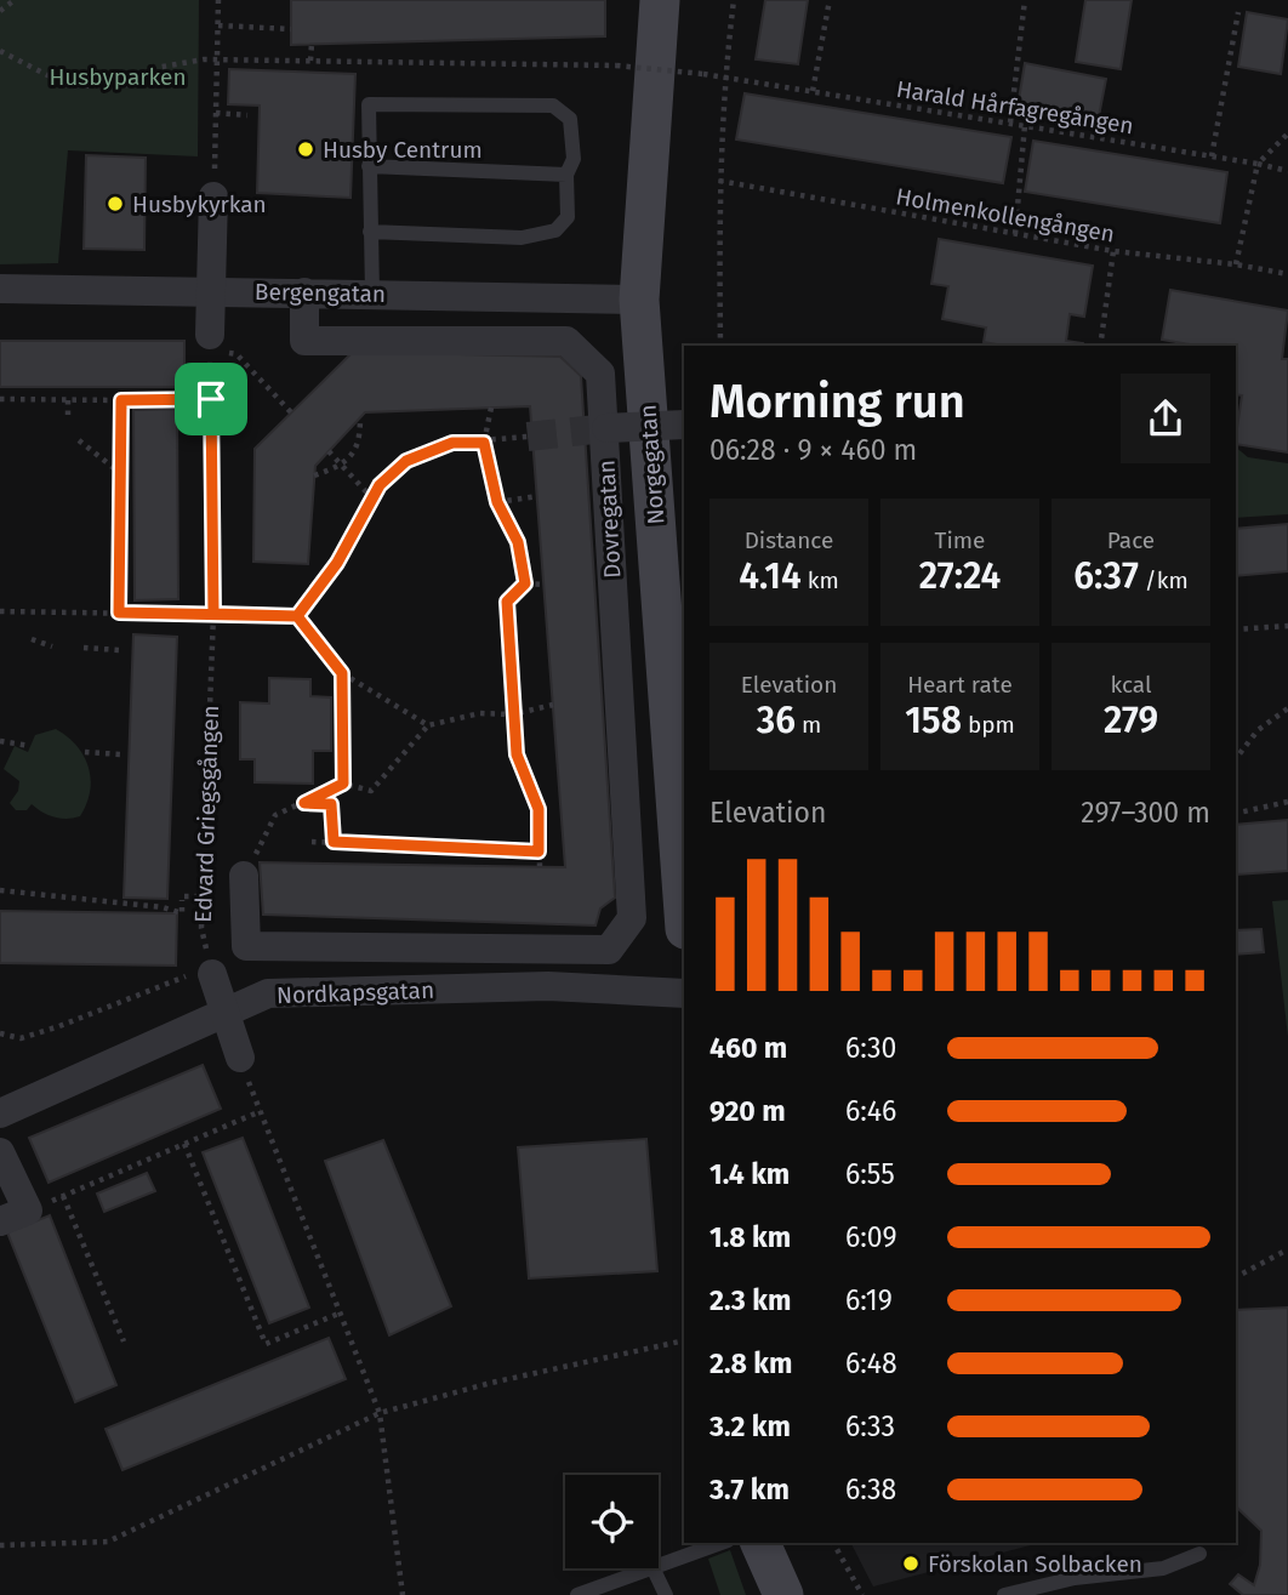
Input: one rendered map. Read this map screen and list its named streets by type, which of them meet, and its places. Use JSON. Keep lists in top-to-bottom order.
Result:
{
  "streets": {
    "street": [
      "Bergengatan",
      "Norgegatan",
      "Dovregatan",
      "Nordkapsgatan"
    ],
    "path": ["Harald Hårfagregången", "Holmenkollengången", "Edvard Griegsgången"]
  },
  "crossings": [
    ["Bergengatan", "Norgegatan"],
    ["Bergengatan", "Dovregatan"]
  ],
  "parks": ["Husbyparken"],
  "places": ["Husby Centrum", "Husbykyrkan", "Förskolan Solbacken"],
  "page": {
    "heading": ["Morning run", "06:28 · 9 × 460 m"],
    "stats": [
      ["Distance", "4.14 km"],
      ["Time", "27:24"],
      ["Pace", "6:37 /km"],
      ["Elevation", "36 m"],
      ["Heart rate", "158 bpm"],
      ["kcal", "279"]
    ],
    "chart": ["Elevation", "297–300 m"],
    "list": [
      {
        "name": "460 m",
        "note": "6:30"
      },
      {
        "name": "920 m",
        "note": "6:46"
      },
      {
        "name": "1.4 km",
        "note": "6:55"
      },
      {
        "name": "1.8 km",
        "note": "6:09"
      },
      {
        "name": "2.3 km",
        "note": "6:19"
      },
      {
        "name": "2.8 km",
        "note": "6:48"
      },
      {
        "name": "3.2 km",
        "note": "6:33"
      },
      {
        "name": "3.7 km",
        "note": "6:38"
      }
    ]
  }
}
